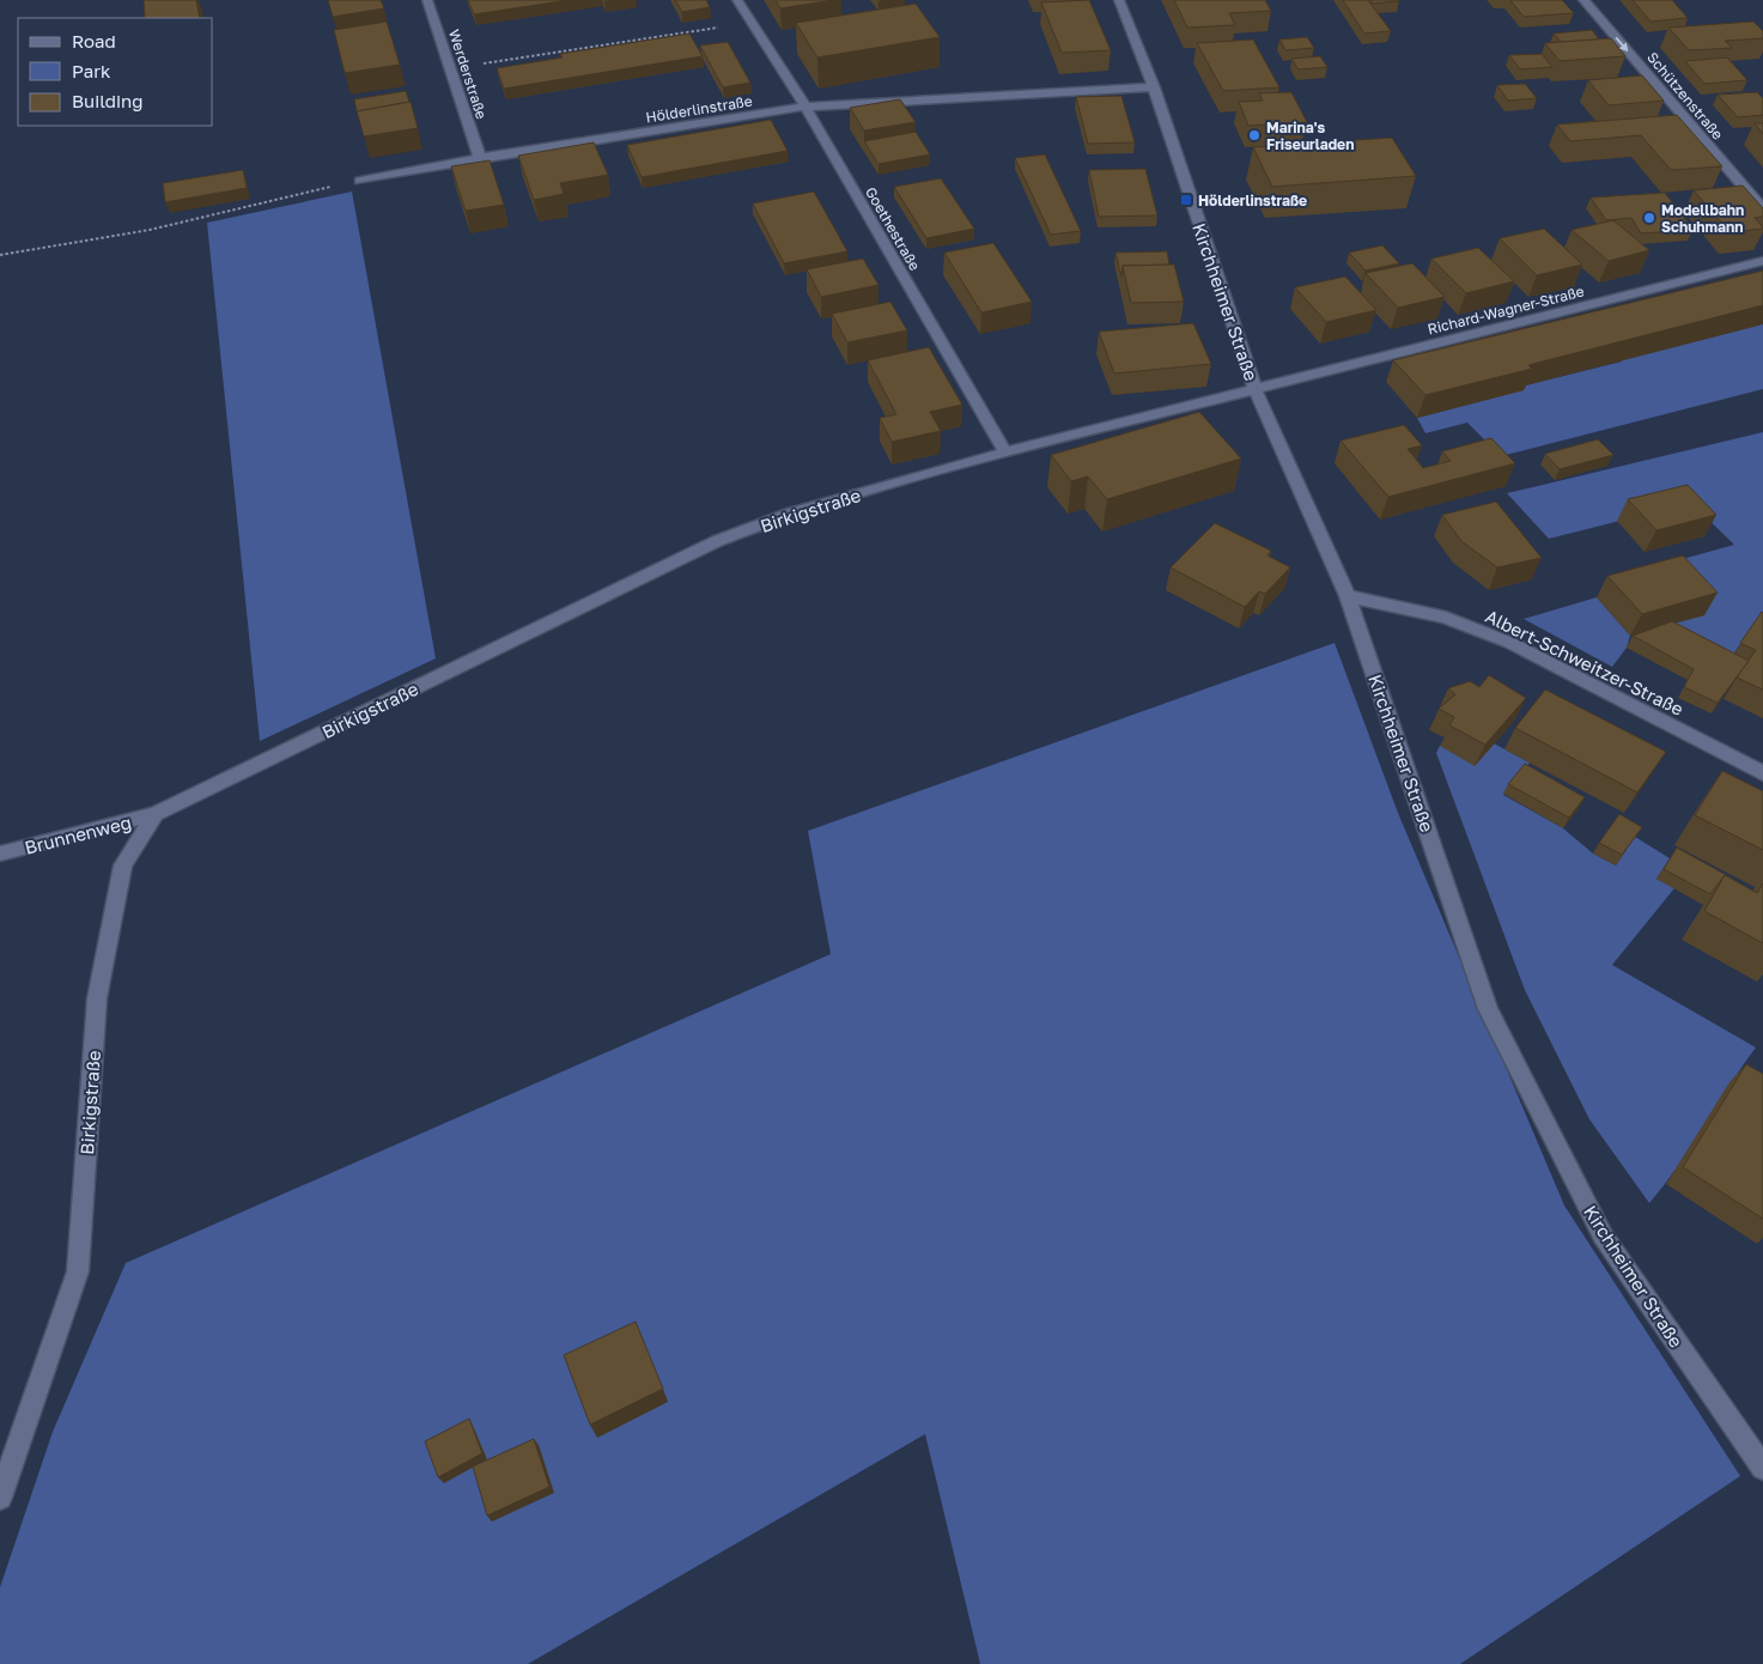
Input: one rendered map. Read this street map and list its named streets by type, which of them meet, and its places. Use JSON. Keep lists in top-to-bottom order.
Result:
{
  "streets": {
    "street": [
      "Werderstraße",
      "Schützenstraße",
      "Hölderlinstraße",
      "Goethestraße",
      "Kirchheimer Straße",
      "Richard-Wagner-Straße",
      "Birkigstraße",
      "Albert-Schweitzer-Straße",
      "Brunnenweg"
    ]
  },
  "crossings": [
    ["Werderstraße", "Hölderlinstraße"],
    ["Hölderlinstraße", "Goethestraße"],
    ["Hölderlinstraße", "Kirchheimer Straße"],
    ["Goethestraße", "Birkigstraße"],
    ["Kirchheimer Straße", "Richard-Wagner-Straße"],
    ["Kirchheimer Straße", "Birkigstraße"],
    ["Kirchheimer Straße", "Albert-Schweitzer-Straße"],
    ["Richard-Wagner-Straße", "Birkigstraße"],
    ["Birkigstraße", "Brunnenweg"]
  ],
  "one_way": ["Schützenstraße"],
  "places": {
    "other": ["Marina's Friseurladen", "Modellbahn Schuhmann"],
    "transit": ["Hölderlinstraße"]
  },
  "legend": ["Road", "Park", "Building"]
}
